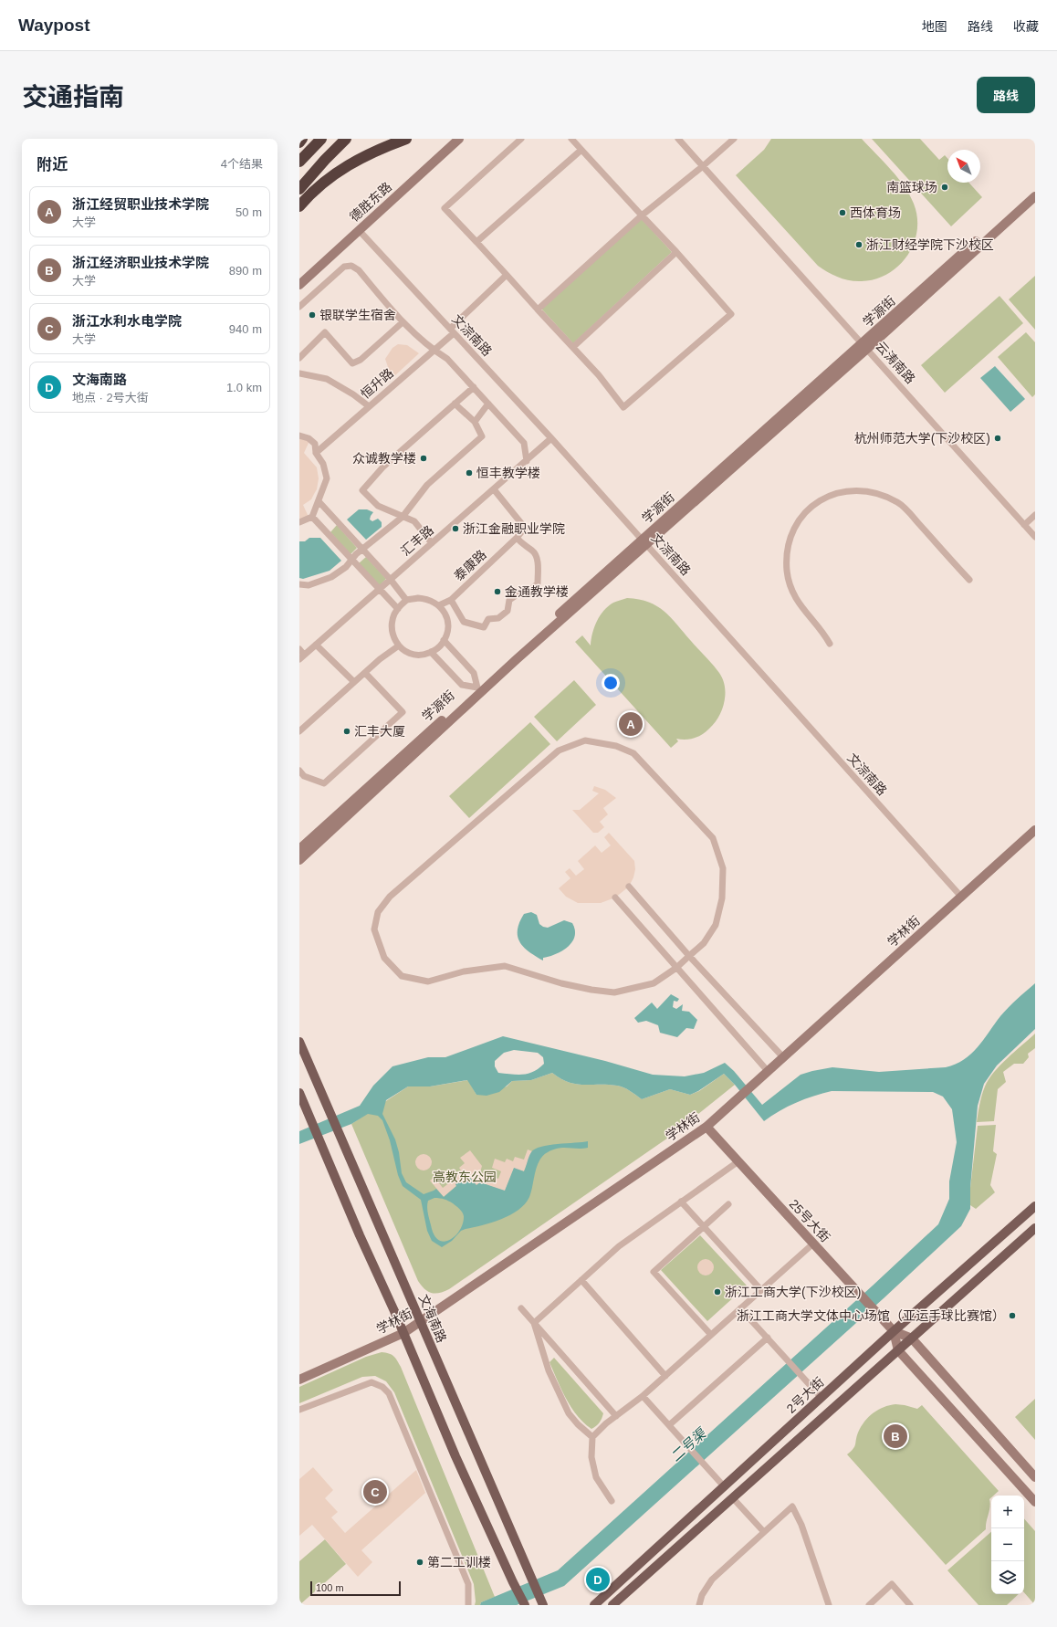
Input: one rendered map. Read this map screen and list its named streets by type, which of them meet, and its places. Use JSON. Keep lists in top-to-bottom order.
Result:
{
  "streets": {
    "main road": [
      "德胜东路",
      "学源街",
      "学林街",
      "25号大街",
      "文海南路",
      "2号大街"
    ],
    "street": [
      "文淙南路",
      "云涛南路",
      "恒升路",
      "汇丰路",
      "泰康路"
    ]
  },
  "crossings": [
    ["德胜东路", "文淙南路"],
    ["学源街", "文淙南路"],
    ["学源街", "云涛南路"],
    ["文淙南路", "恒升路"],
    ["文淙南路", "汇丰路"],
    ["文淙南路", "学林街"],
    ["汇丰路", "泰康路"],
    ["学林街", "25号大街"],
    ["学林街", "文海南路"],
    ["25号大街", "2号大街"]
  ],
  "water": ["二号渠"],
  "parks": ["高教东公园"],
  "places": [
    "南篮球场",
    "西体育场",
    "浙江财经学院下沙校区",
    "银联学生宿舍",
    "杭州师范大学(下沙校区)",
    "众诚教学楼",
    "恒丰教学楼",
    "浙江金融职业学院",
    "金通教学楼",
    "汇丰大厦",
    "浙江工商大学(下沙校区)",
    "浙江工商大学文体中心场馆（亚运手球比赛馆）",
    "第二工训楼"
  ],
  "scale_bar": "100 m",
  "north": "top left",
  "page": {
    "header": "Waypost",
    "nav": ["地图", "路线", "收藏"],
    "title": "交通指南",
    "buttons": "路线",
    "heading": ["附近", "4个结果"],
    "list": [
      {
        "mark": "A",
        "name": "浙江经贸职业技术学院",
        "note": "大学",
        "value": "50 m"
      },
      {
        "mark": "B",
        "name": "浙江经济职业技术学院",
        "note": "大学",
        "value": "890 m"
      },
      {
        "mark": "C",
        "name": "浙江水利水电学院",
        "note": "大学",
        "value": "940 m"
      },
      {
        "mark": "D",
        "name": "文海南路",
        "note": "地点 · 2号大街",
        "value": "1.0 km"
      }
    ],
    "pins": [
      "A",
      "B",
      "C",
      "D"
    ],
    "map_buttons": ["+", "−"],
    "scale": "100 m"
  }
}
